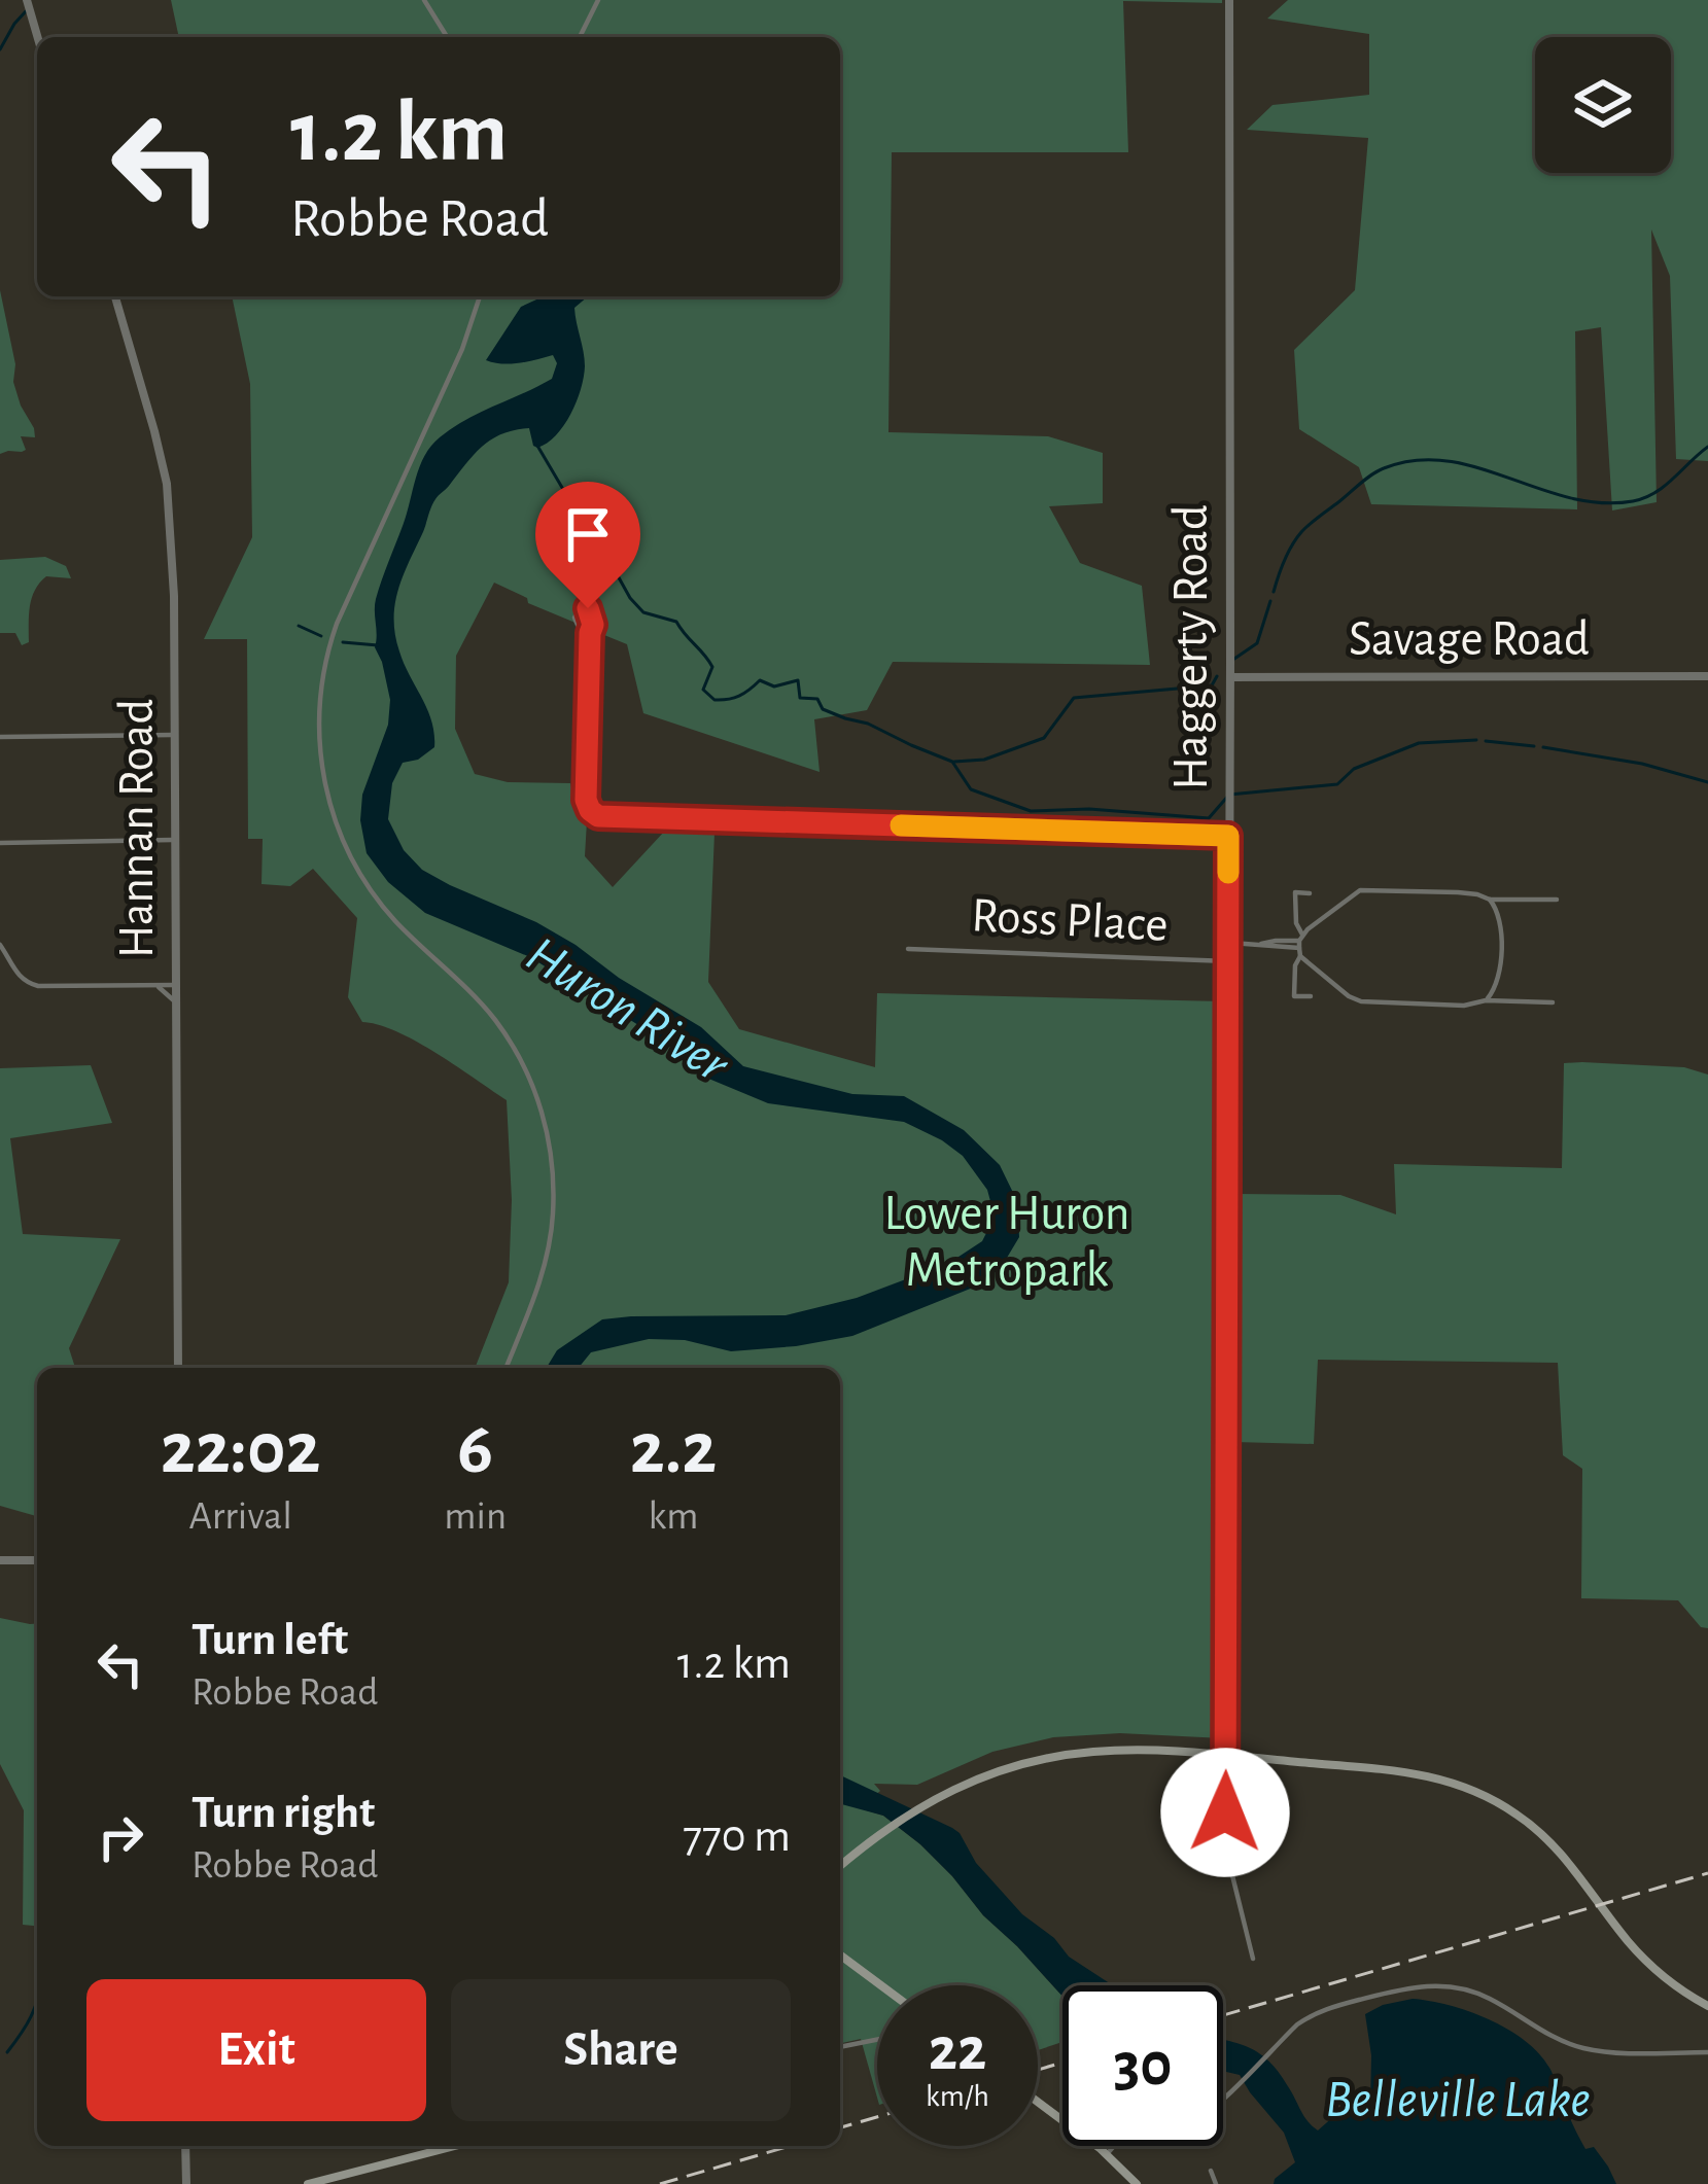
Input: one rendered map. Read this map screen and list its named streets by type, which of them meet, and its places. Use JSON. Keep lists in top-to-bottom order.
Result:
{
  "streets": {
    "street": [
      "Savage Road",
      "Haggerty Road",
      "Hannan Road",
      "Ross Place"
    ]
  },
  "crossings": [
    ["Savage Road", "Haggerty Road"],
    ["Haggerty Road", "Ross Place"]
  ],
  "water": ["Huron River", "Belleville Lake"],
  "parks": ["Lower Huron Metropark"],
  "page": {
    "turn": ["1.2 km", "Robbe Road"],
    "eta": [
      "22:02",
      "Arrival",
      "6",
      "min",
      "2.2",
      "km"
    ],
    "list": [
      {
        "name": "Turn left",
        "note": "Robbe Road",
        "value": "1.2 km"
      },
      {
        "name": "Turn right",
        "note": "Robbe Road",
        "value": "770 m"
      }
    ],
    "buttons": ["Exit", "Share"],
    "speed": "22 km/h",
    "limit": "30"
  }
}
